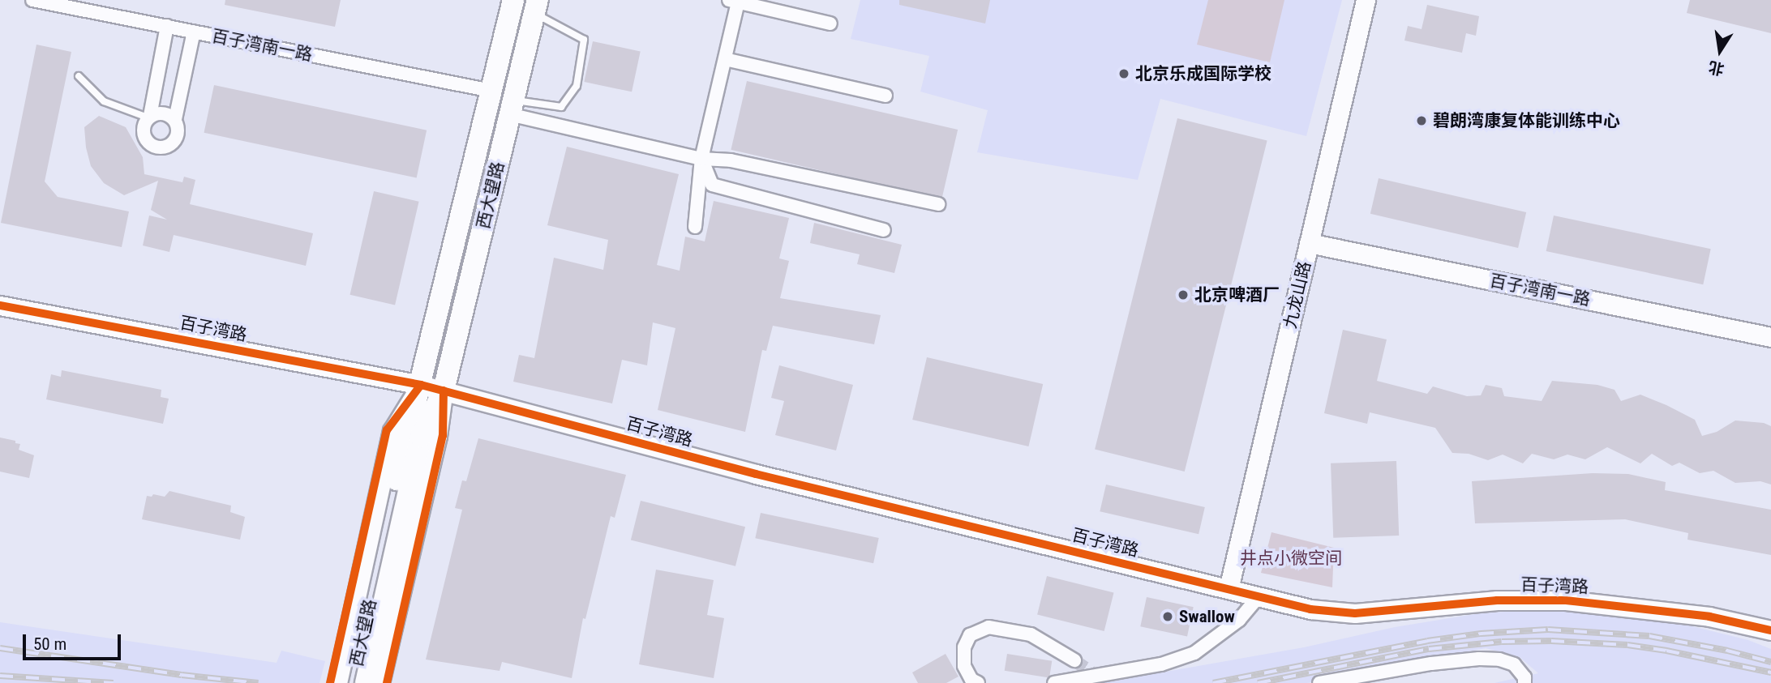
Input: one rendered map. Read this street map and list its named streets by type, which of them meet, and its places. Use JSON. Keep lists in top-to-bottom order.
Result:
{
  "streets": {
    "main road": ["西大望路"],
    "street": ["百子湾南一路", "九龙山路", "百子湾路"]
  },
  "crossings": [
    ["百子湾南一路", "西大望路"],
    ["百子湾南一路", "九龙山路"],
    ["西大望路", "百子湾路"],
    ["九龙山路", "百子湾路"]
  ],
  "parks": ["井点小微空间"],
  "places": [
    "北京乐成国际学校",
    "碧朗湾康复体能训练中心",
    "北京啤酒厂",
    "Swallow"
  ],
  "scale_bar": "50 m",
  "north": "bottom"
}
